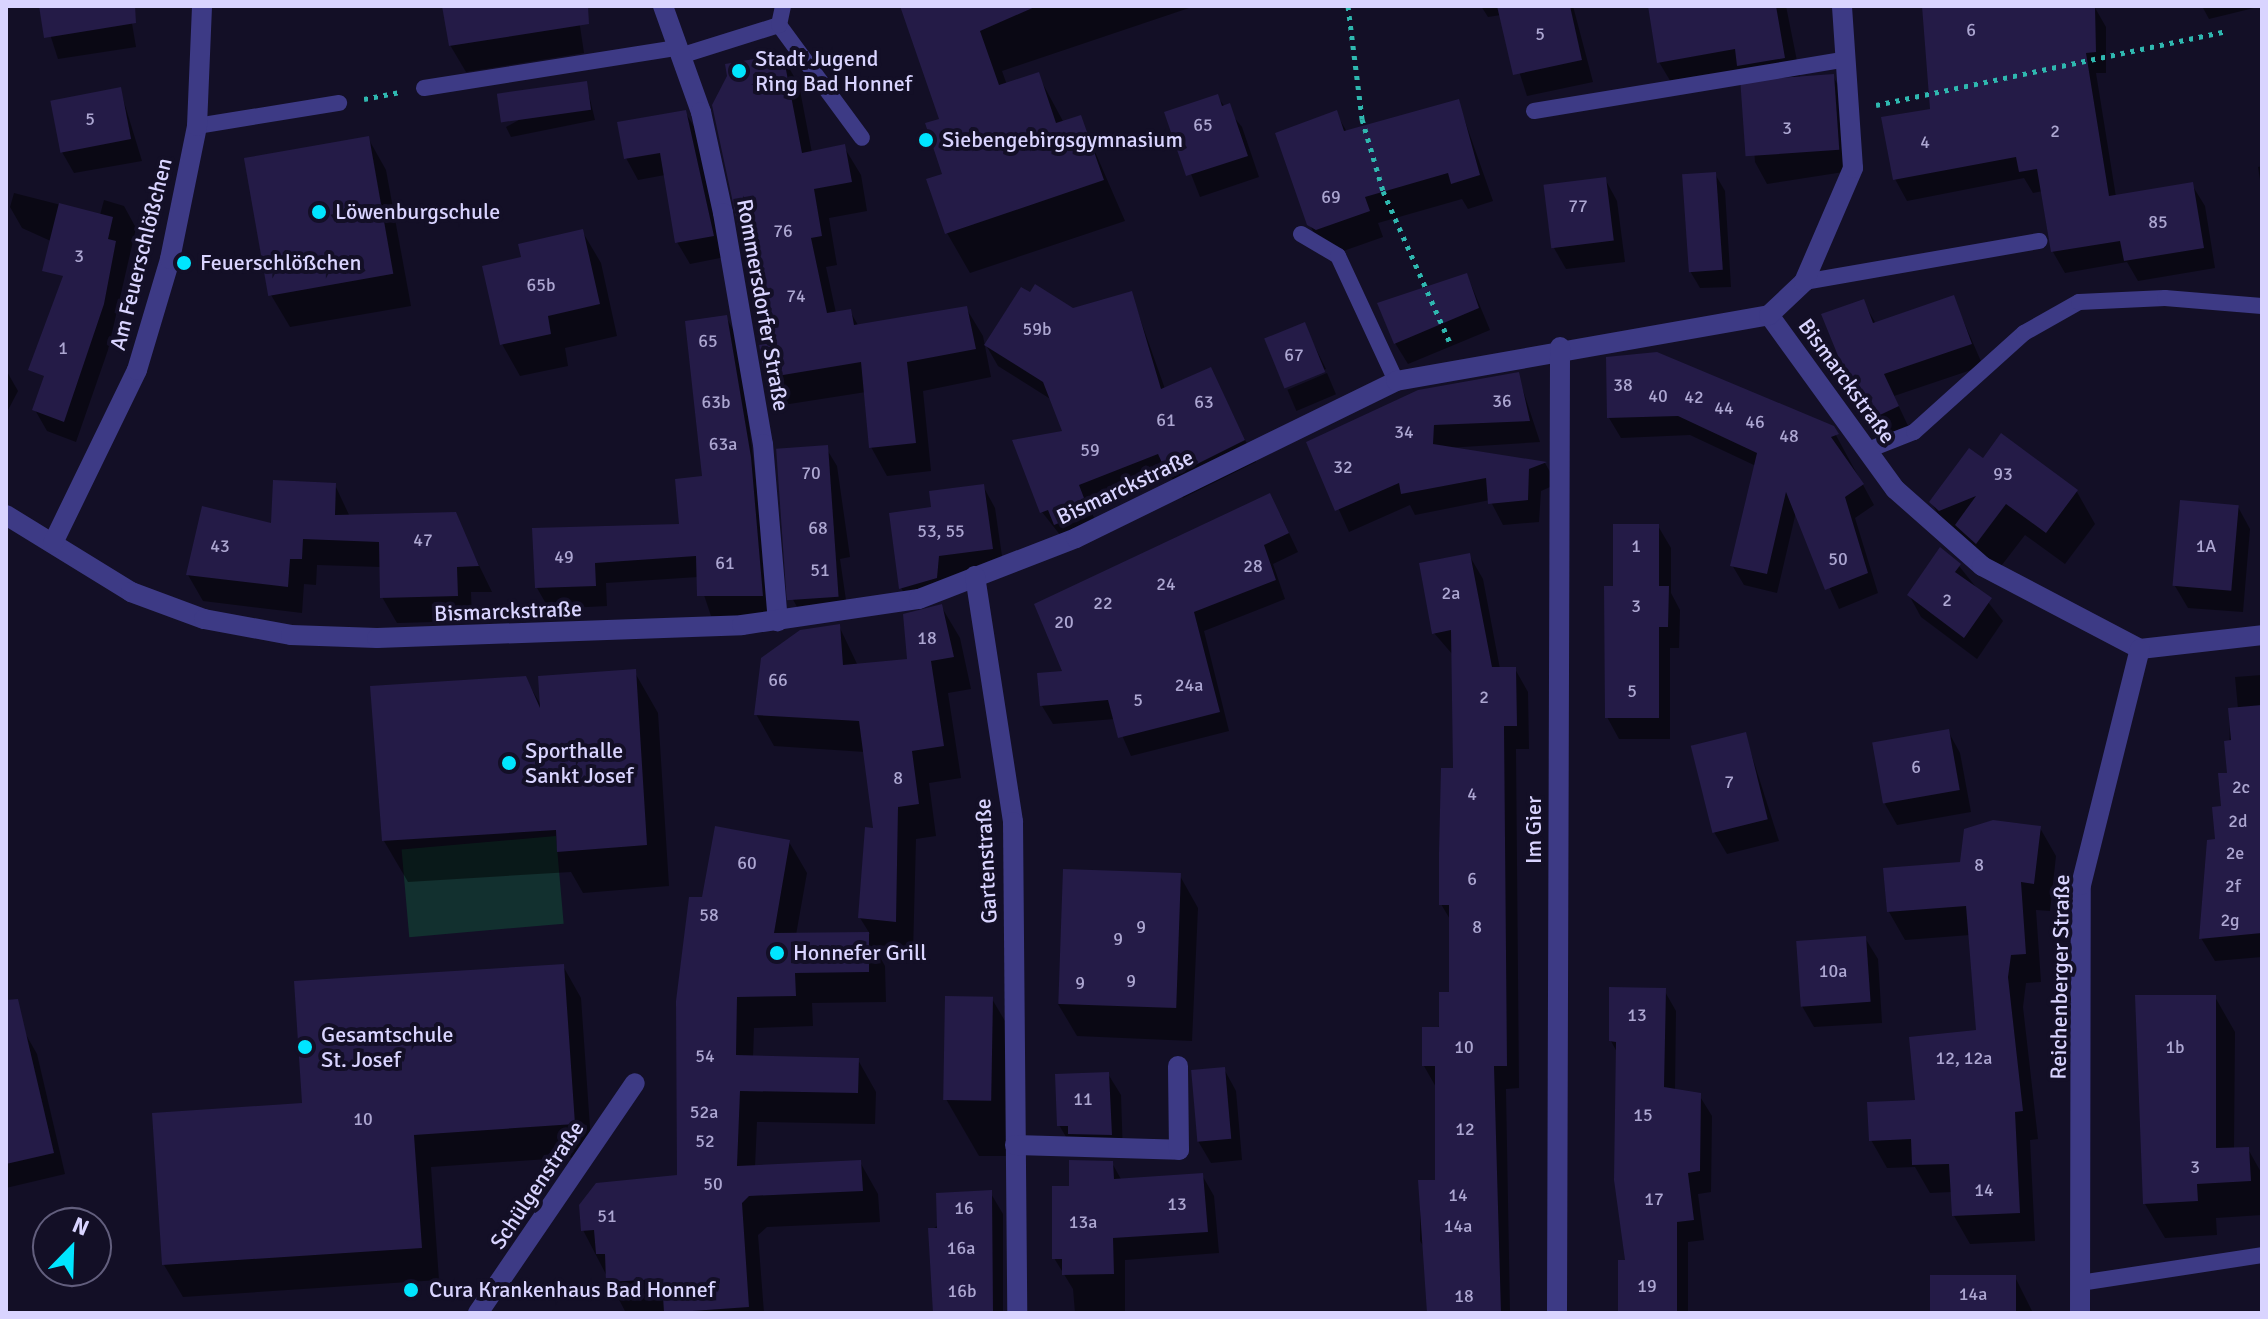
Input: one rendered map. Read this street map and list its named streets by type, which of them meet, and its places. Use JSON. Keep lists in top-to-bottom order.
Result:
{
  "streets": {
    "street": [
      "Am Feuerschlößchen",
      "Rommersdorfer Straße",
      "Bismarckstraße",
      "Im Gier",
      "Gartenstraße",
      "Reichenberger Straße",
      "Schülgenstraße"
    ]
  },
  "crossings": [
    ["Am Feuerschlößchen", "Bismarckstraße"],
    ["Rommersdorfer Straße", "Bismarckstraße"],
    ["Bismarckstraße", "Im Gier"],
    ["Bismarckstraße", "Gartenstraße"],
    ["Bismarckstraße", "Reichenberger Straße"]
  ],
  "places": [
    "Stadt Jugend Ring Bad Honnef",
    "Siebengebirgsgymnasium",
    "Löwenburgschule",
    "Feuerschlößchen",
    "Sporthalle Sankt Josef",
    "Honnefer Grill",
    "Gesamtschule St. Josef",
    "Cura Krankenhaus Bad Honnef"
  ],
  "house_numbers": [
    "6",
    "5",
    "5",
    "65",
    "3",
    "2",
    "4",
    "69",
    "77",
    "85",
    "76",
    "3",
    "65b",
    "74",
    "59b",
    "65",
    "1",
    "67",
    "38",
    "40",
    "42",
    "36",
    "63b",
    "63",
    "44",
    "61",
    "46",
    "34",
    "48",
    "63a",
    "59",
    "32",
    "70",
    "93",
    "68",
    "53, 55",
    "47",
    "43",
    "1",
    "1A",
    "49",
    "50",
    "61",
    "28",
    "51",
    "24",
    "2a",
    "2",
    "22",
    "3",
    "20",
    "18",
    "66",
    "24a",
    "5",
    "2",
    "5",
    "6",
    "8",
    "7",
    "2c",
    "4",
    "2d",
    "2e",
    "60",
    "8",
    "6",
    "2f",
    "58",
    "2g",
    "9",
    "8",
    "9",
    "10a",
    "9",
    "9",
    "13",
    "10",
    "1b",
    "54",
    "12, 12a",
    "11",
    "52a",
    "15",
    "10",
    "12",
    "52",
    "3",
    "50",
    "14",
    "14",
    "17",
    "13",
    "16",
    "51",
    "13a",
    "14a",
    "16a",
    "19",
    "16b",
    "14a",
    "18"
  ],
  "north": "top right"
}
